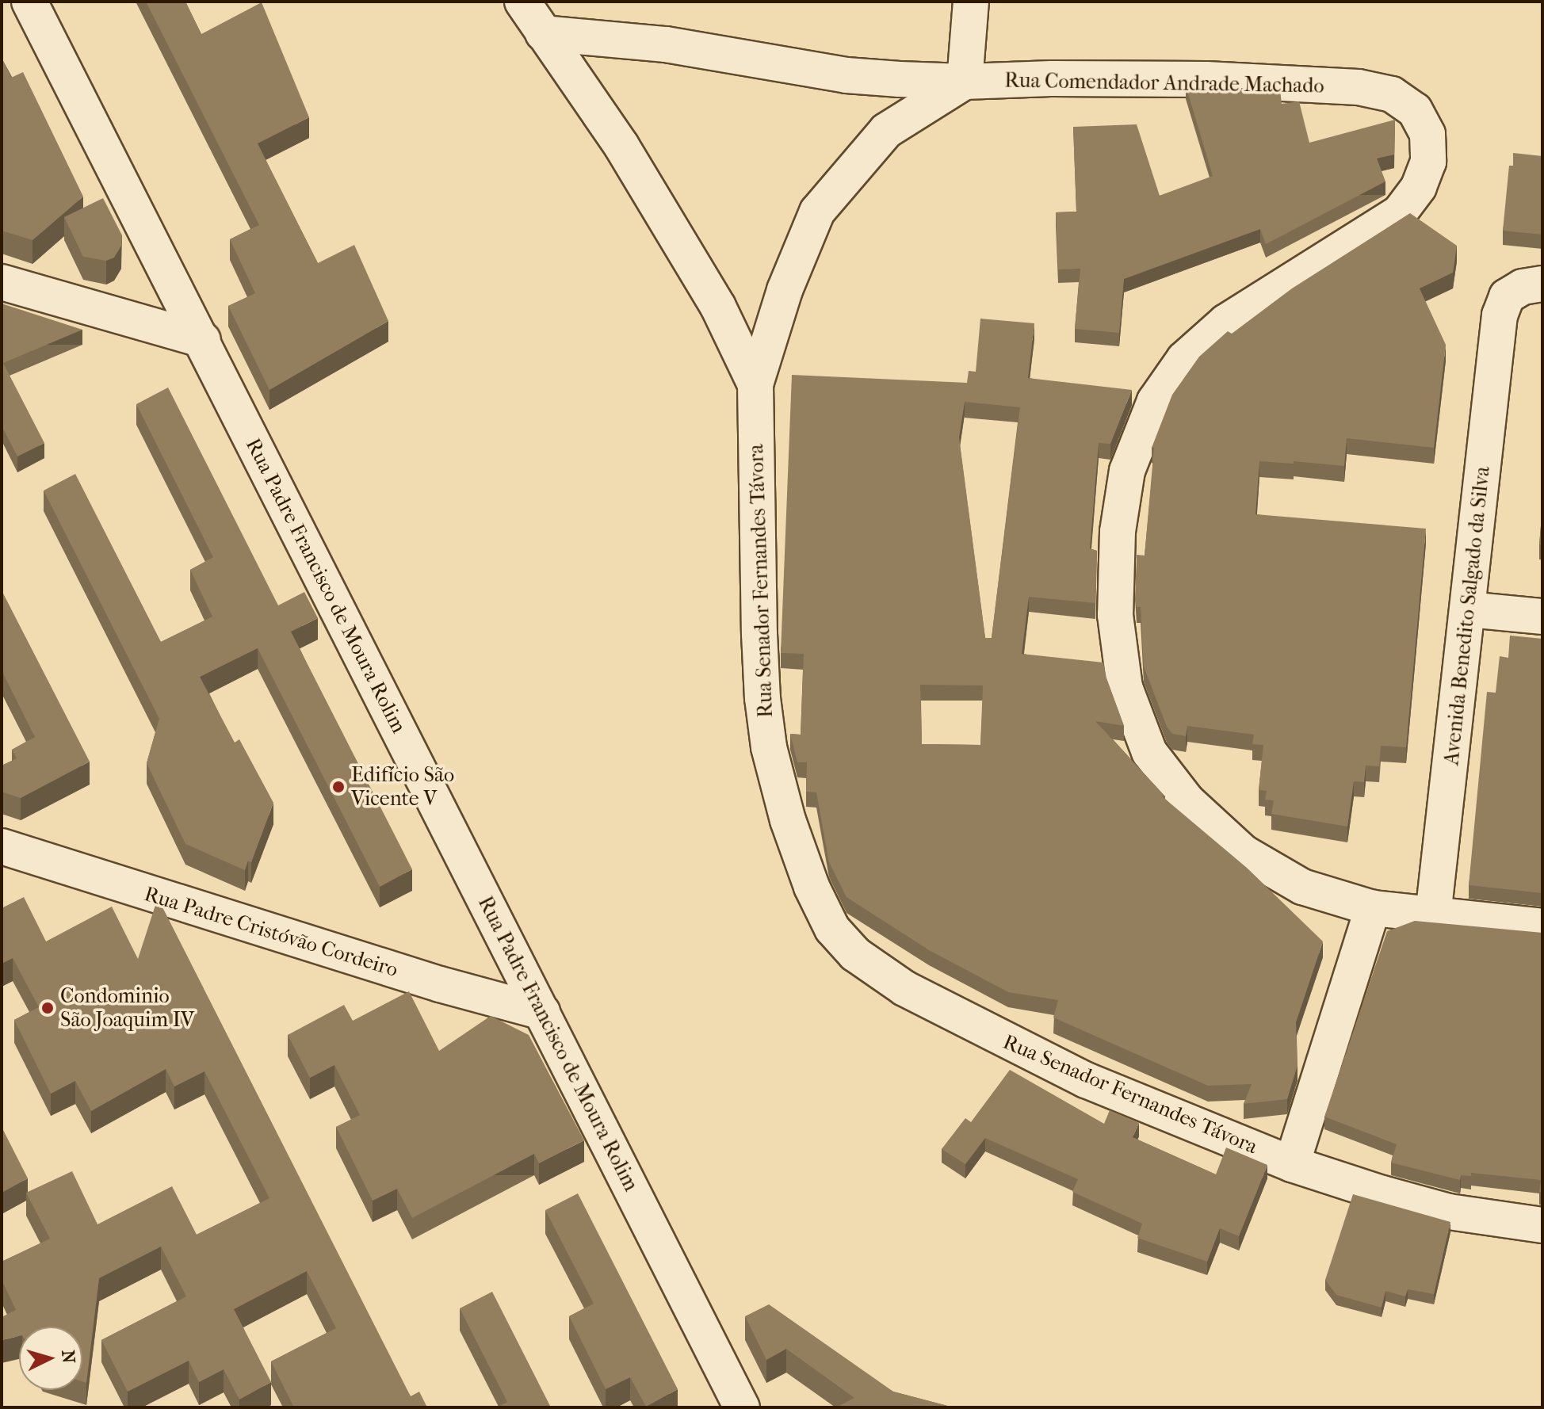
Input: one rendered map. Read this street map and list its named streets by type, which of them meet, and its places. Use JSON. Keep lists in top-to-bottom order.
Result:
{
  "streets": {
    "street": [
      "Rua Comendador Andrade Machado",
      "Rua Senador Fernandes Távora",
      "Rua Padre Francisco de Moura Rolim",
      "Avenida Benedito Salgado da Silva",
      "Rua Padre Cristóvão Cordeiro"
    ]
  },
  "crossings": [
    ["Rua Comendador Andrade Machado", "Rua Senador Fernandes Távora"],
    ["Rua Comendador Andrade Machado", "Avenida Benedito Salgado da Silva"],
    ["Rua Padre Francisco de Moura Rolim", "Rua Padre Cristóvão Cordeiro"]
  ],
  "places": ["Edifício São Vicente V", "Condominio São Joaquim IV"],
  "north": "right"
}
